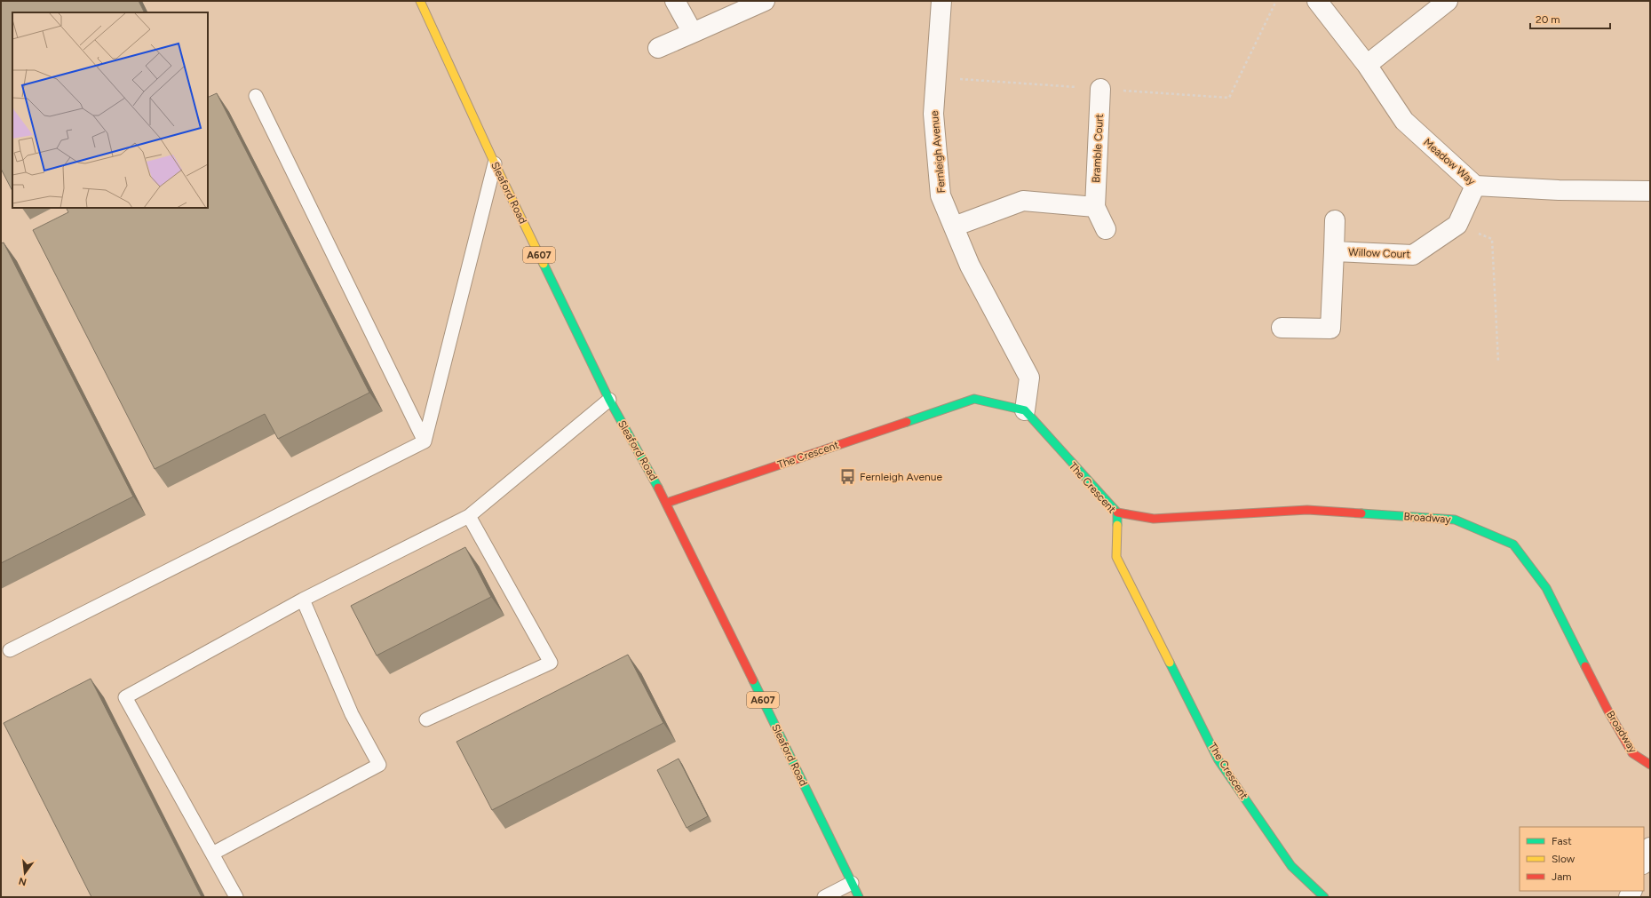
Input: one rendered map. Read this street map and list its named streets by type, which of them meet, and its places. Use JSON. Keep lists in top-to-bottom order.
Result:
{
  "streets": {
    "street": [
      "Bramble Court",
      "Fernleigh Avenue",
      "Meadow Way",
      "Sleaford Road",
      "Willow Court",
      "A607",
      "The Crescent",
      "Broadway"
    ]
  },
  "crossings": [
    ["Fernleigh Avenue", "The Crescent"],
    ["Sleaford Road", "The Crescent"],
    ["The Crescent", "Broadway"]
  ],
  "places": {
    "bus stop": ["Fernleigh Avenue"]
  },
  "legend": ["Fast", "Slow", "Jam"],
  "scale_bar": "20 m",
  "north": "bottom"
}
